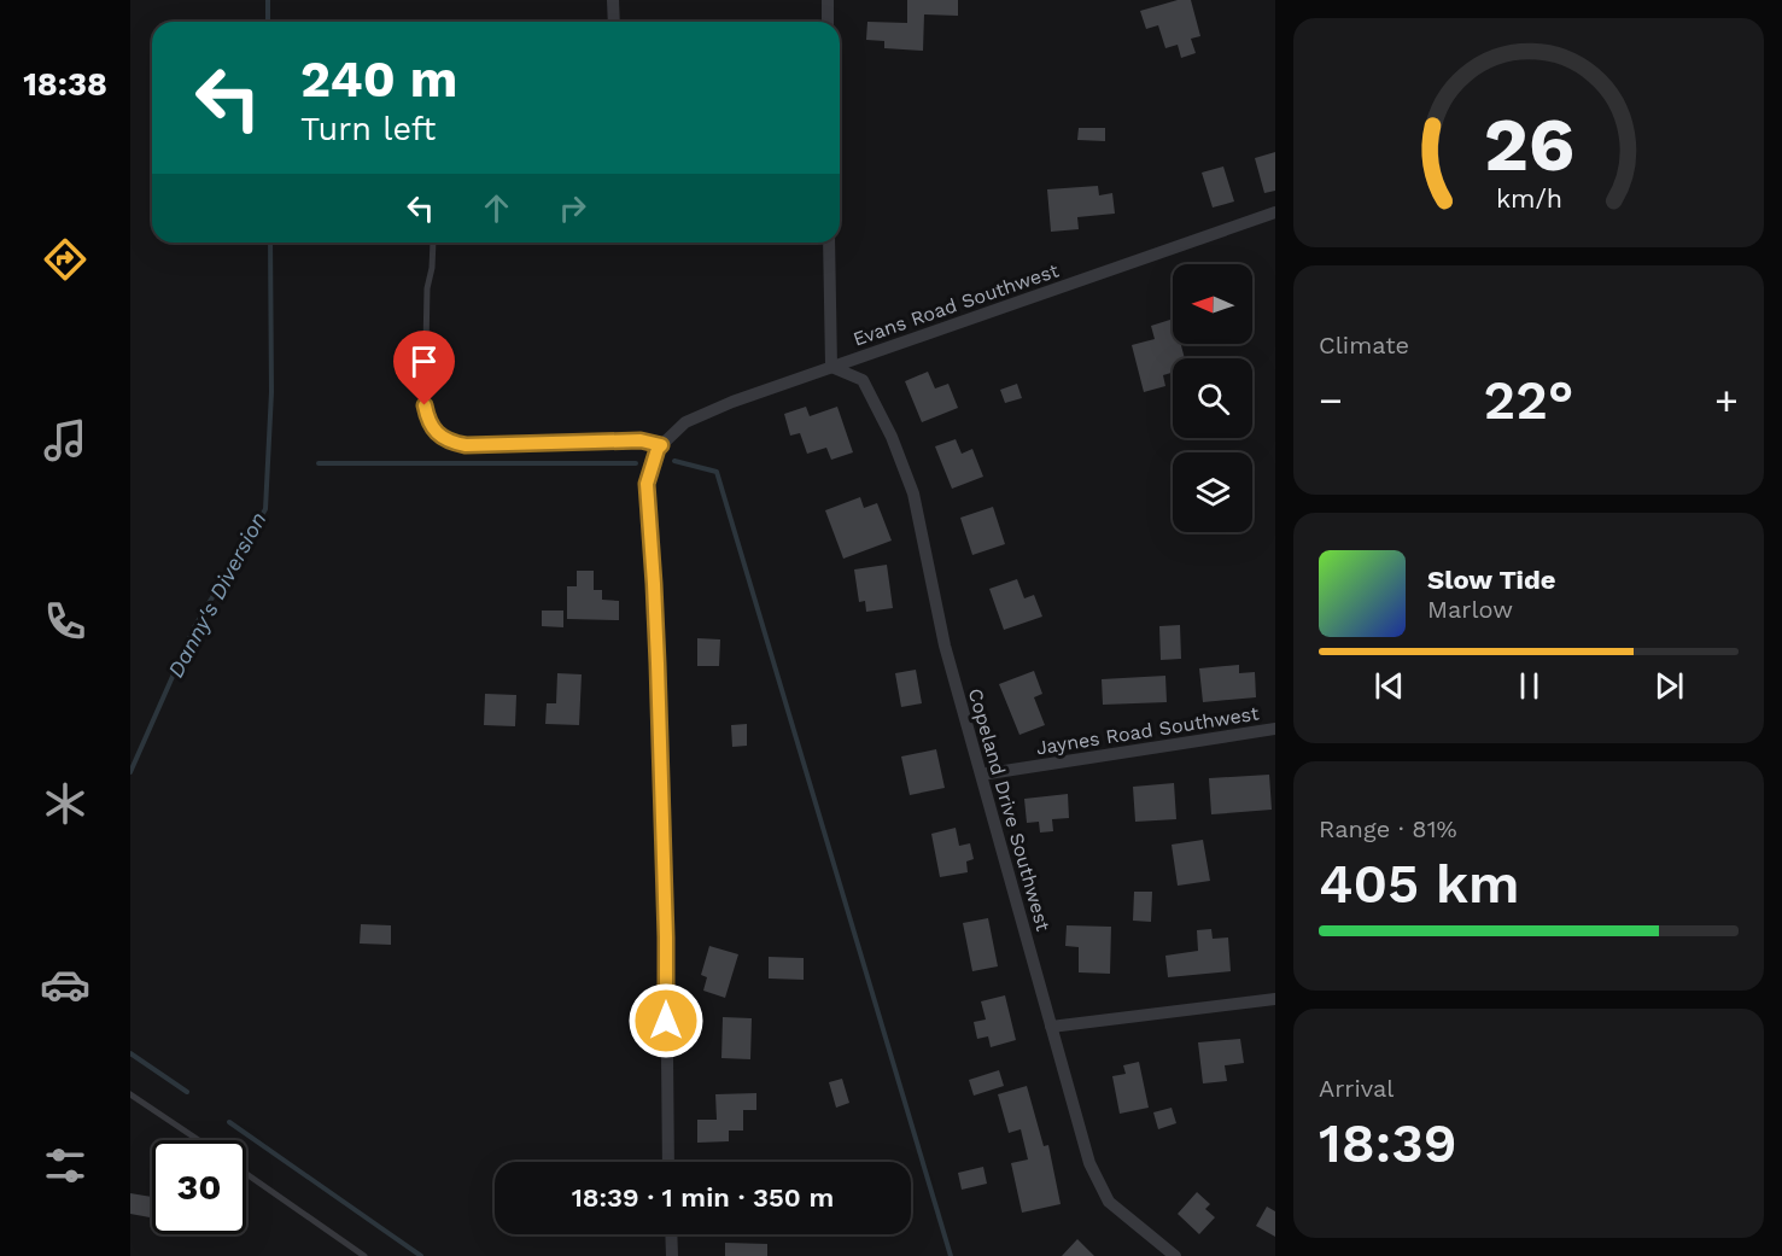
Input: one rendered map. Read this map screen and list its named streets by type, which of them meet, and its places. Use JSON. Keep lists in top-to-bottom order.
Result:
{
  "streets": {
    "street": ["Evans Road Southwest", "Jaynes Road Southwest", "Copeland Drive Southwest"]
  },
  "crossings": [
    ["Evans Road Southwest", "Copeland Drive Southwest"],
    ["Jaynes Road Southwest", "Copeland Drive Southwest"]
  ],
  "water": ["Danny's Diversion"],
  "north": "left",
  "page": {
    "tabs": "18:38",
    "turn": ["240 m", "Turn left"],
    "tile": [
      "Climate",
      ["Range · 81%", "405 km"],
      ["Arrival", "18:39"]
    ],
    "heat": ["−", "22°", "+"],
    "song": ["Slow Tide", "Marlow"],
    "limit": "30",
    "trip": "18:39 · 1 min · 350 m",
    "gauge": ["26", "km/h"]
  }
}
